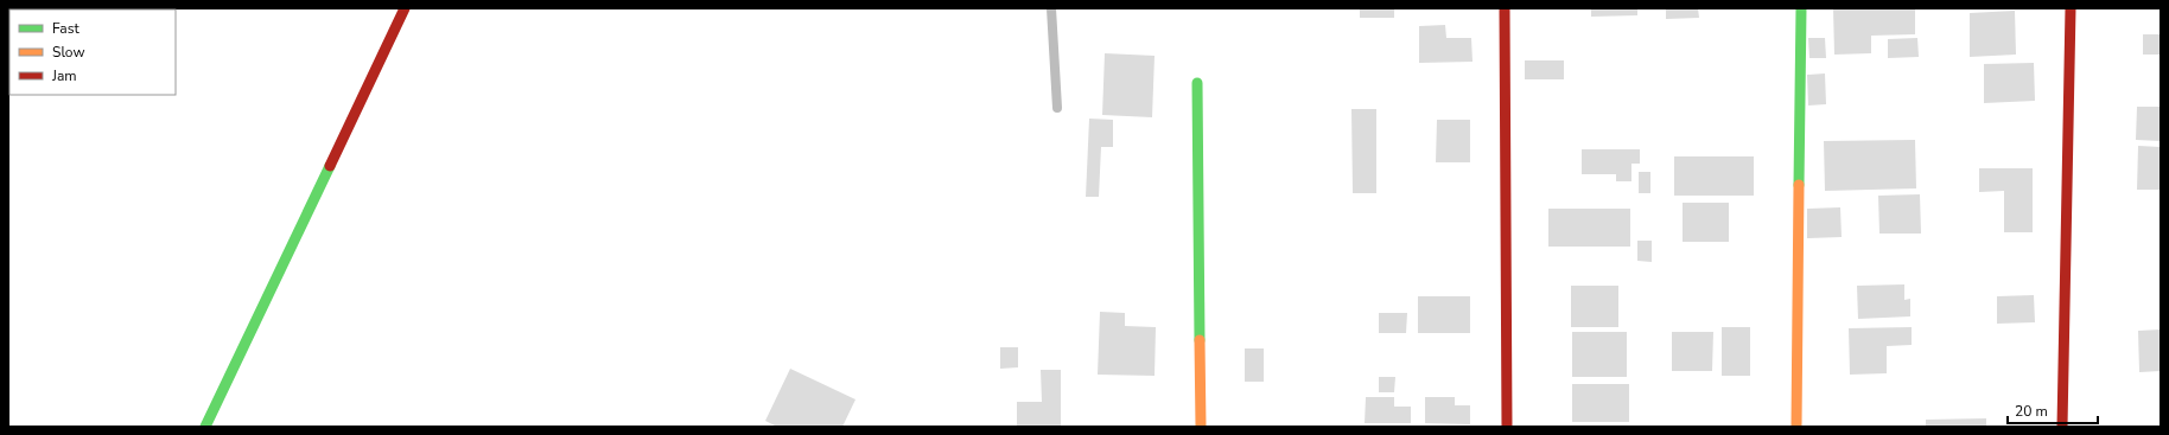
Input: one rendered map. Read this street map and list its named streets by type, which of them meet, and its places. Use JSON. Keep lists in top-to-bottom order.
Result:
{
  "legend": ["Fast", "Slow", "Jam"],
  "scale_bar": "20 m"
}
